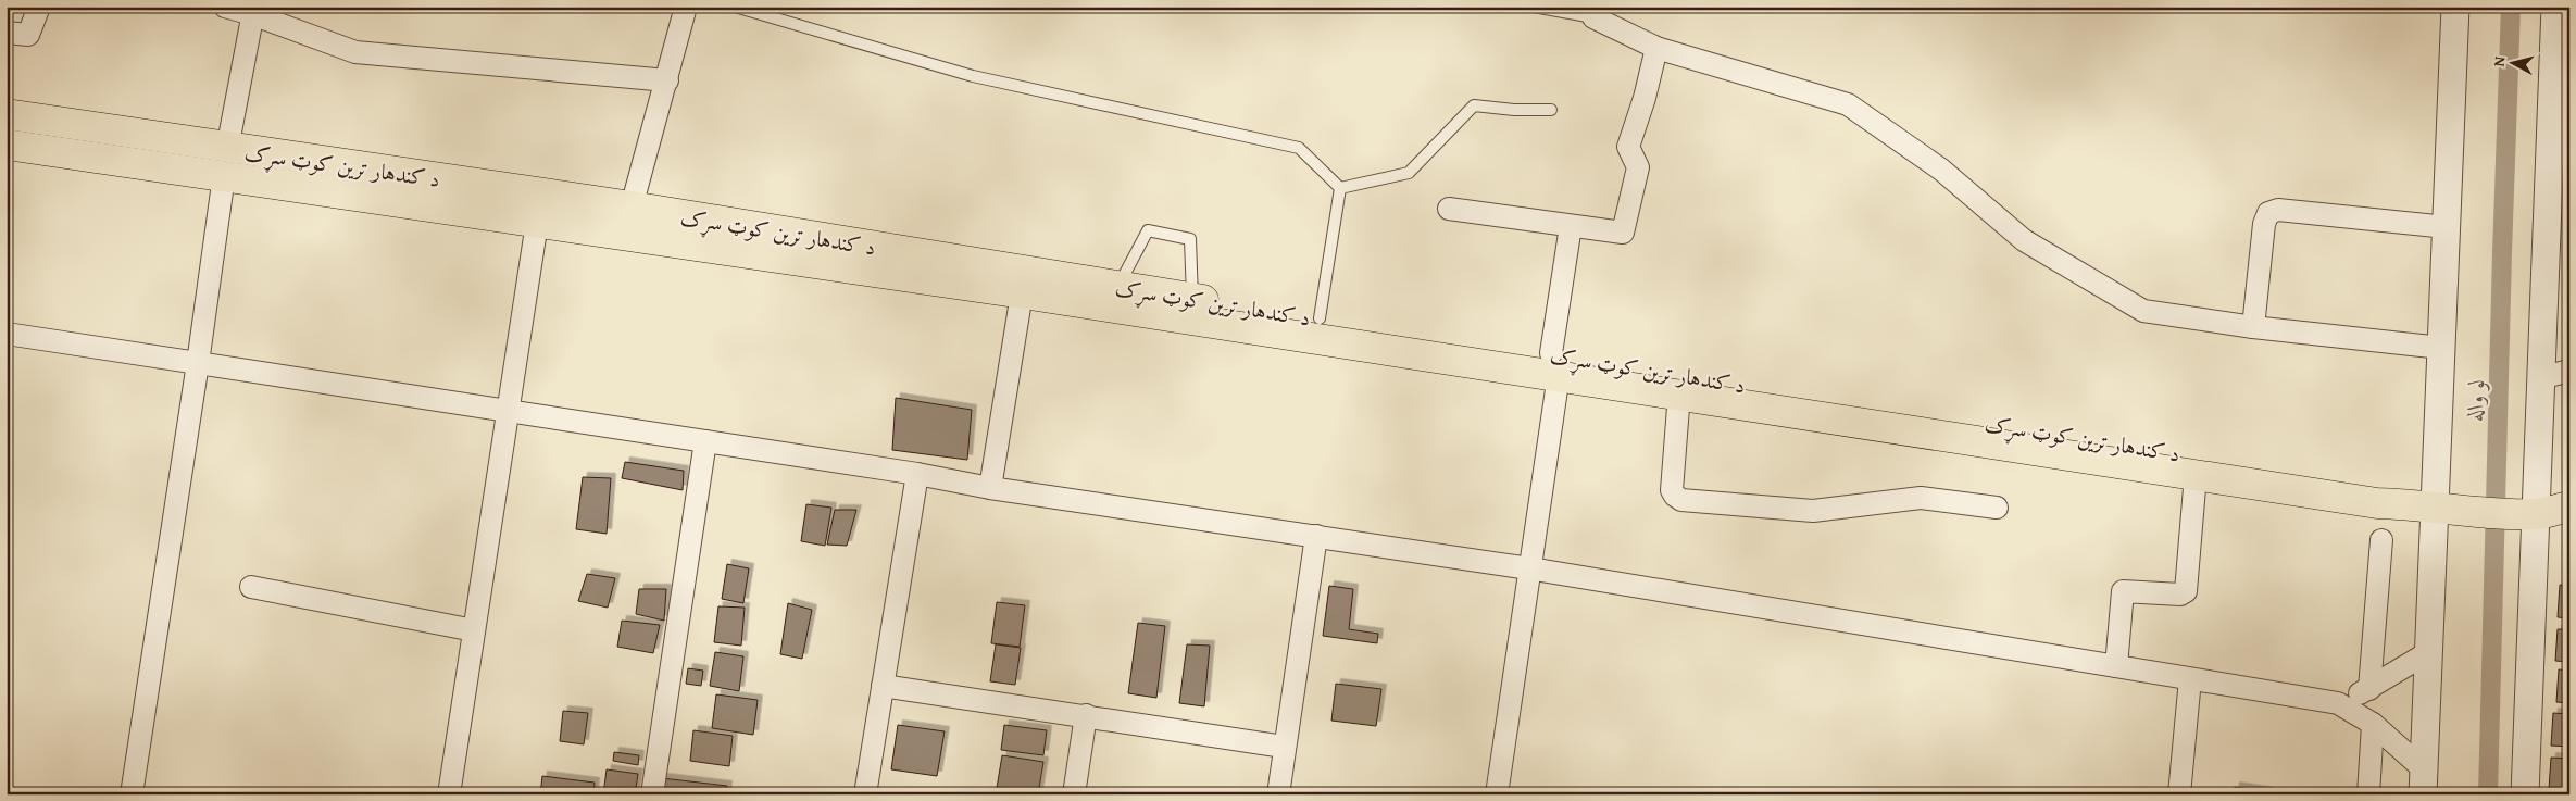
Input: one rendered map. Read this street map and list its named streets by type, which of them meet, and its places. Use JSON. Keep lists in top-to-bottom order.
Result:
{
  "streets": {
    "main road": ["د کندهار ترين کوټ سړک"]
  },
  "water": ["لو واله"],
  "north": "left"
}
